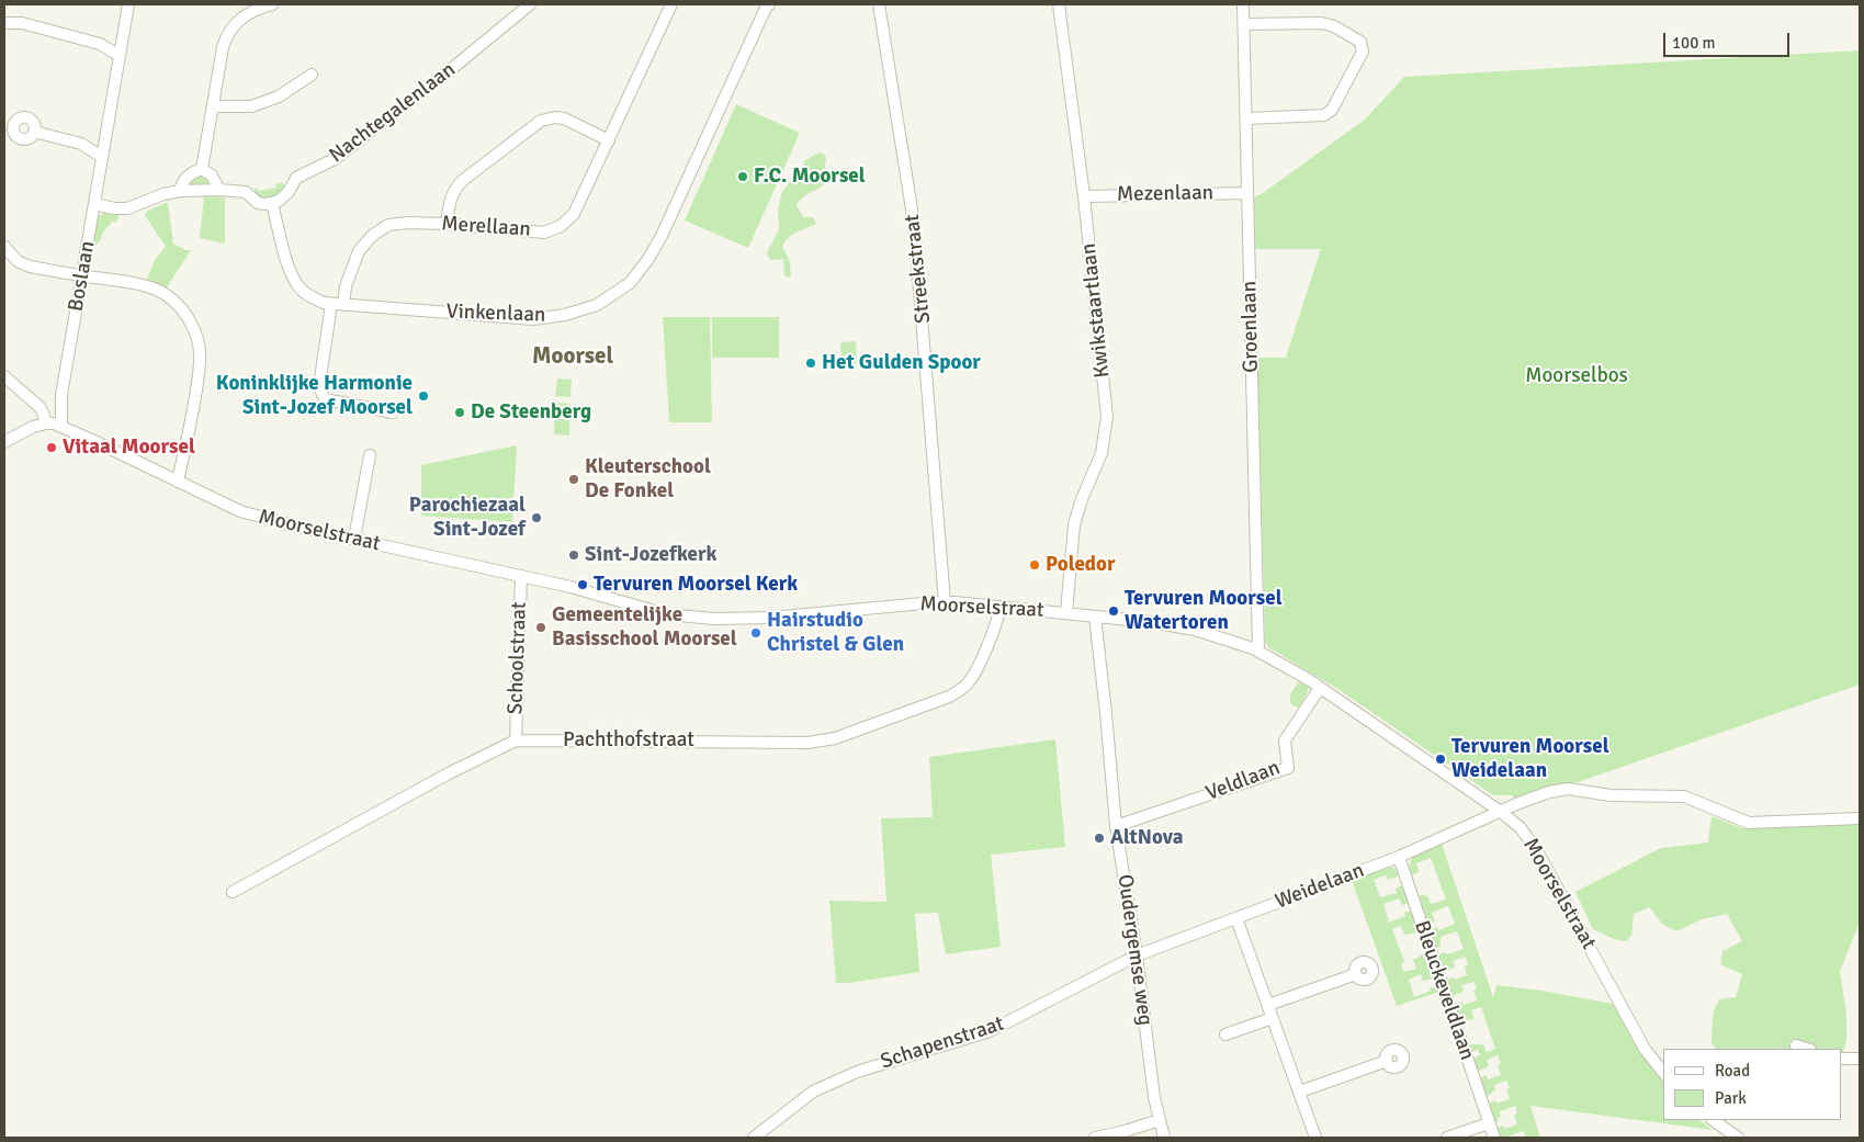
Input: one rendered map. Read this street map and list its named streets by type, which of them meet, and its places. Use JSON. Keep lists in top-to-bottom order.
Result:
{
  "streets": {
    "street": [
      "Nachtegalenlaan",
      "Mezenlaan",
      "Merellaan",
      "Streekstraat",
      "Boslaan",
      "Kwikstaartlaan",
      "Vinkenlaan",
      "Groenlaan",
      "Moorselstraat",
      "Schoolstraat",
      "Pachthofstraat",
      "Veldlaan",
      "Weidelaan",
      "Oudergemse weg",
      "Bleuckeveldlaan",
      "Schapenstraat"
    ]
  },
  "crossings": [
    ["Nachtegalenlaan", "Vinkenlaan"],
    ["Mezenlaan", "Kwikstaartlaan"],
    ["Mezenlaan", "Groenlaan"],
    ["Merellaan", "Vinkenlaan"],
    ["Streekstraat", "Moorselstraat"],
    ["Boslaan", "Moorselstraat"],
    ["Kwikstaartlaan", "Moorselstraat"],
    ["Groenlaan", "Moorselstraat"],
    ["Moorselstraat", "Schoolstraat"],
    ["Moorselstraat", "Pachthofstraat"],
    ["Moorselstraat", "Veldlaan"],
    ["Moorselstraat", "Weidelaan"],
    ["Moorselstraat", "Oudergemse weg"],
    ["Schoolstraat", "Pachthofstraat"],
    ["Veldlaan", "Oudergemse weg"],
    ["Weidelaan", "Oudergemse weg"],
    ["Weidelaan", "Bleuckeveldlaan"],
    ["Weidelaan", "Schapenstraat"],
    ["Oudergemse weg", "Schapenstraat"]
  ],
  "districts": ["Moorsel"],
  "parks": ["Moorselbos"],
  "places": [
    "F.C. Moorsel",
    "Het Gulden Spoor",
    "Koninklijke Harmonie Sint-Jozef Moorsel",
    "De Steenberg",
    "Vitaal Moorsel",
    "Kleuterschool De Fonkel",
    "Parochiezaal Sint-Jozef",
    "Sint-Jozefkerk",
    "Poledor",
    "Tervuren Moorsel Kerk",
    "Tervuren Moorsel Watertoren",
    "Gemeentelijke Basisschool Moorsel",
    "Hairstudio Christel & Glen",
    "Tervuren Moorsel Weidelaan",
    "AltNova"
  ],
  "legend": ["Road", "Park"],
  "scale_bar": "100 m"
}
